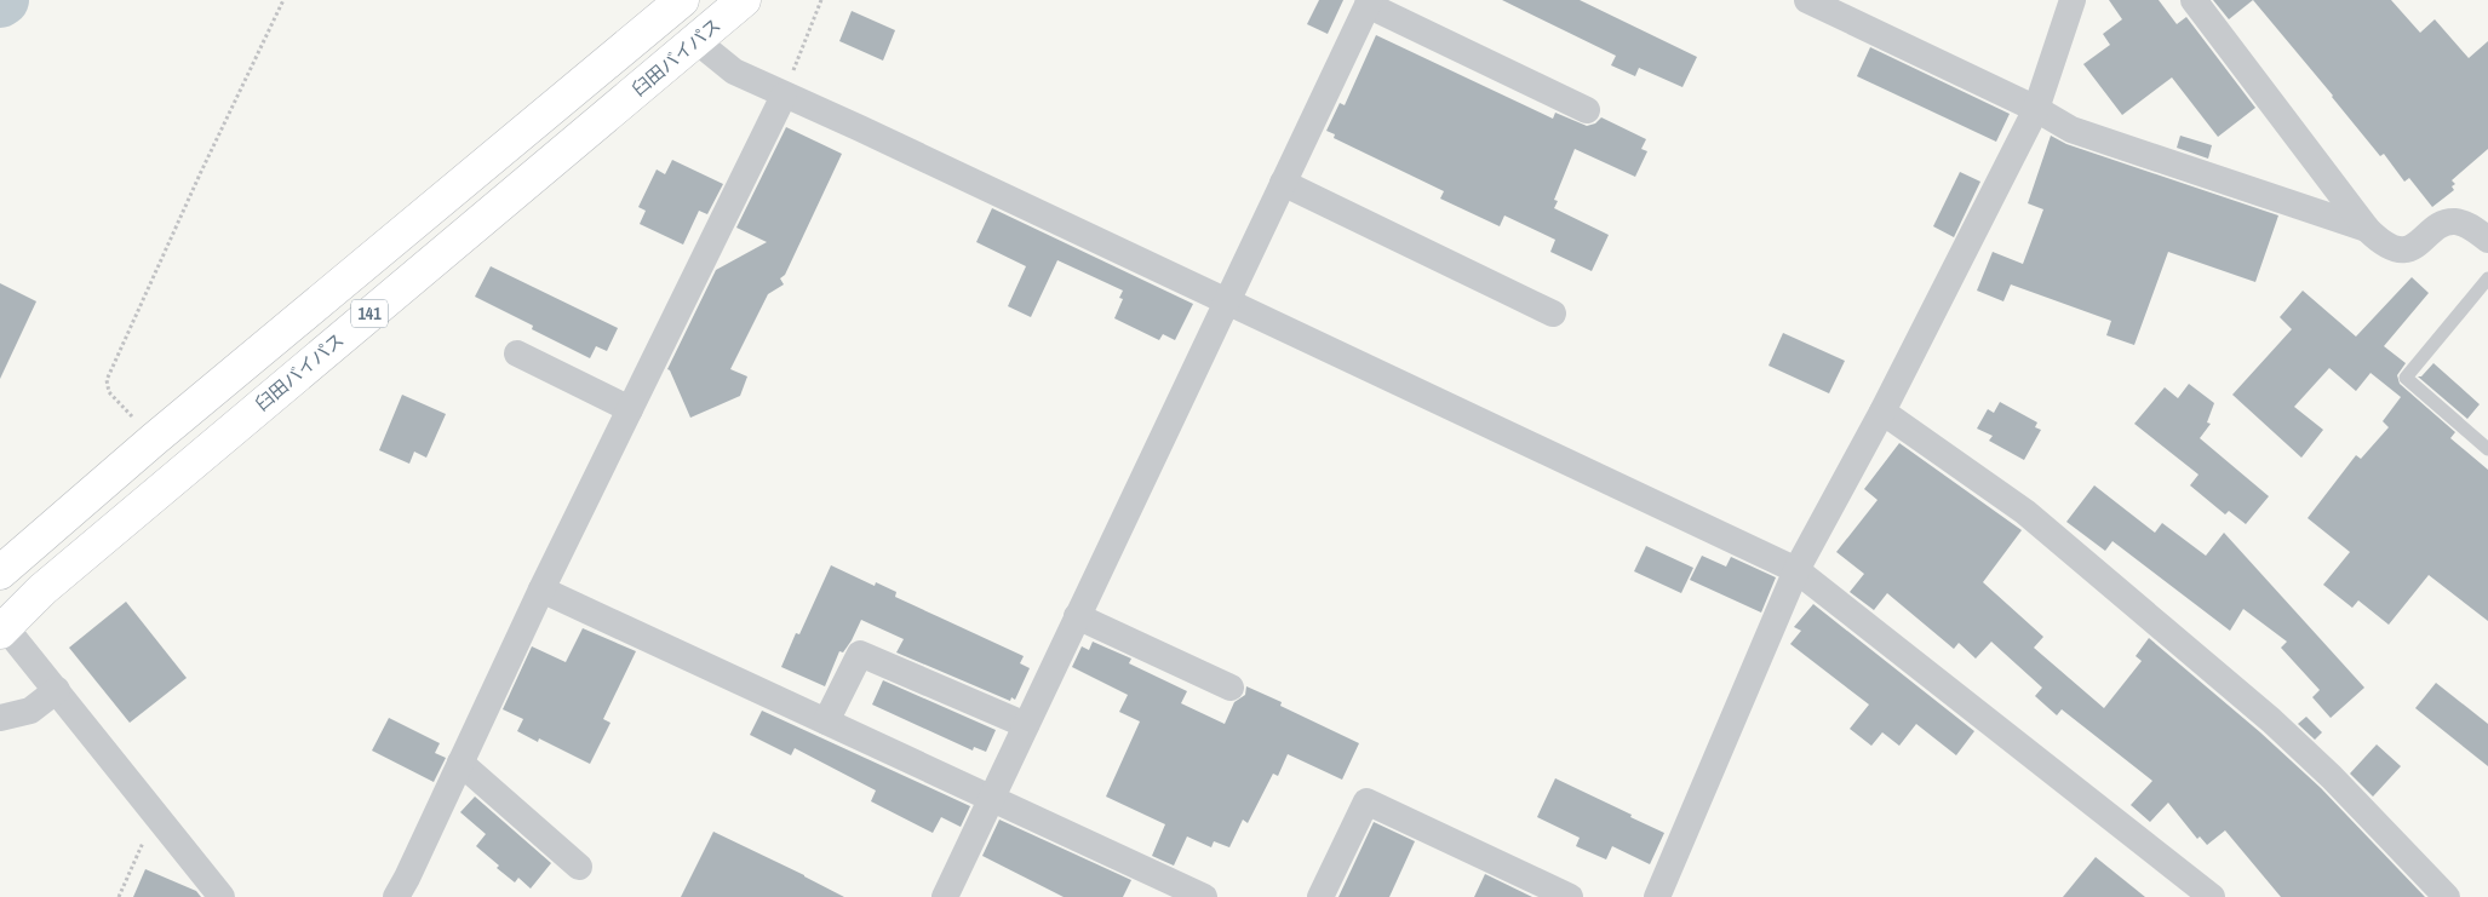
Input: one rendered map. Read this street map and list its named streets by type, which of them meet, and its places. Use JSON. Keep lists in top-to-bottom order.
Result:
{
  "streets": {
    "highway": ["臼田バイパス", "141"]
  }
}
